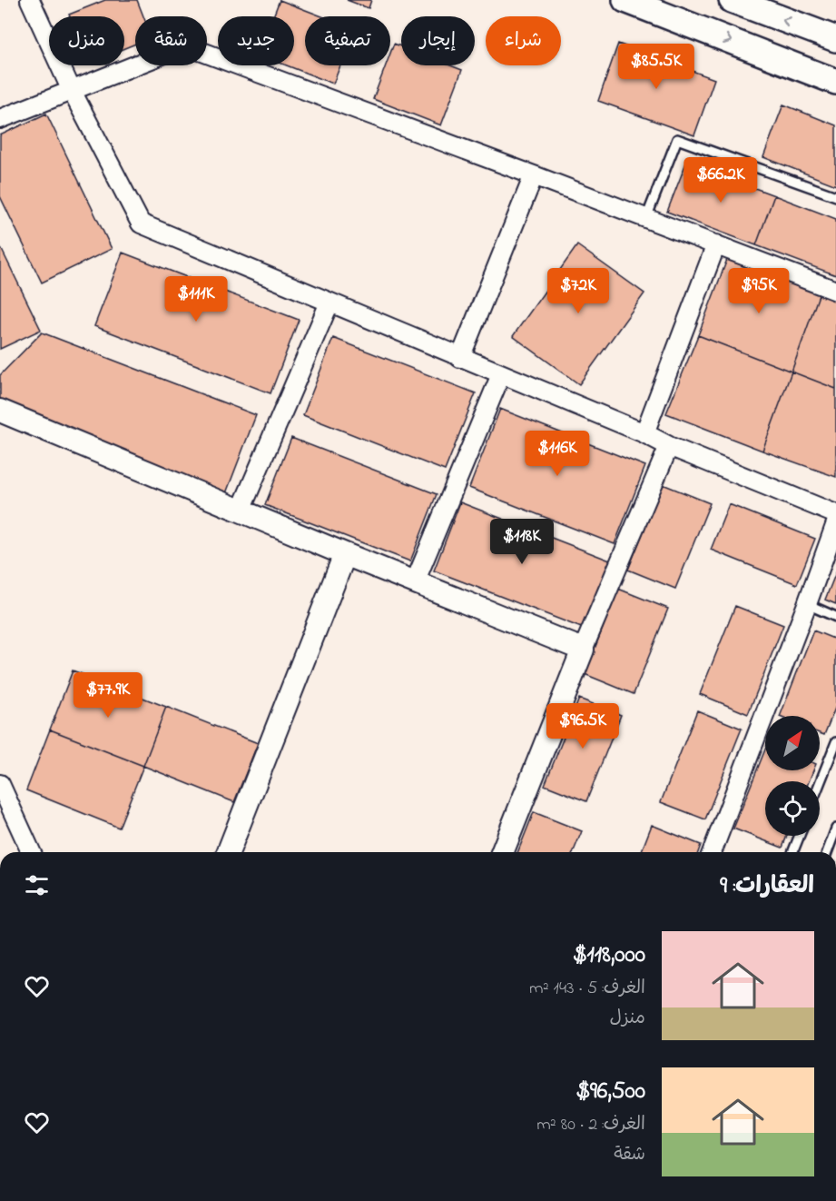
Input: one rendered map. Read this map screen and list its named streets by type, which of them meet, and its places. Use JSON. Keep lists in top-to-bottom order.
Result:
{
  "north": "top right",
  "page": {
    "chip": [
      "شراء",
      "إيجار",
      "تصفية",
      "جديد",
      "شقة",
      "منزل"
    ],
    "price": [
      "$85.5K",
      "$66.2K",
      "$72K",
      "$95K",
      "$111K",
      "$116K",
      "$118K",
      "$77.9K",
      "$96.5K"
    ],
    "heading": "العقارات: 9",
    "list": [
      {
        "name": "$118,000",
        "note": "الغرف: 5 · 143 m² · منزل"
      },
      {
        "name": "$96,500",
        "note": "الغرف: 2 · 80 m² · شقة"
      }
    ]
  }
}
